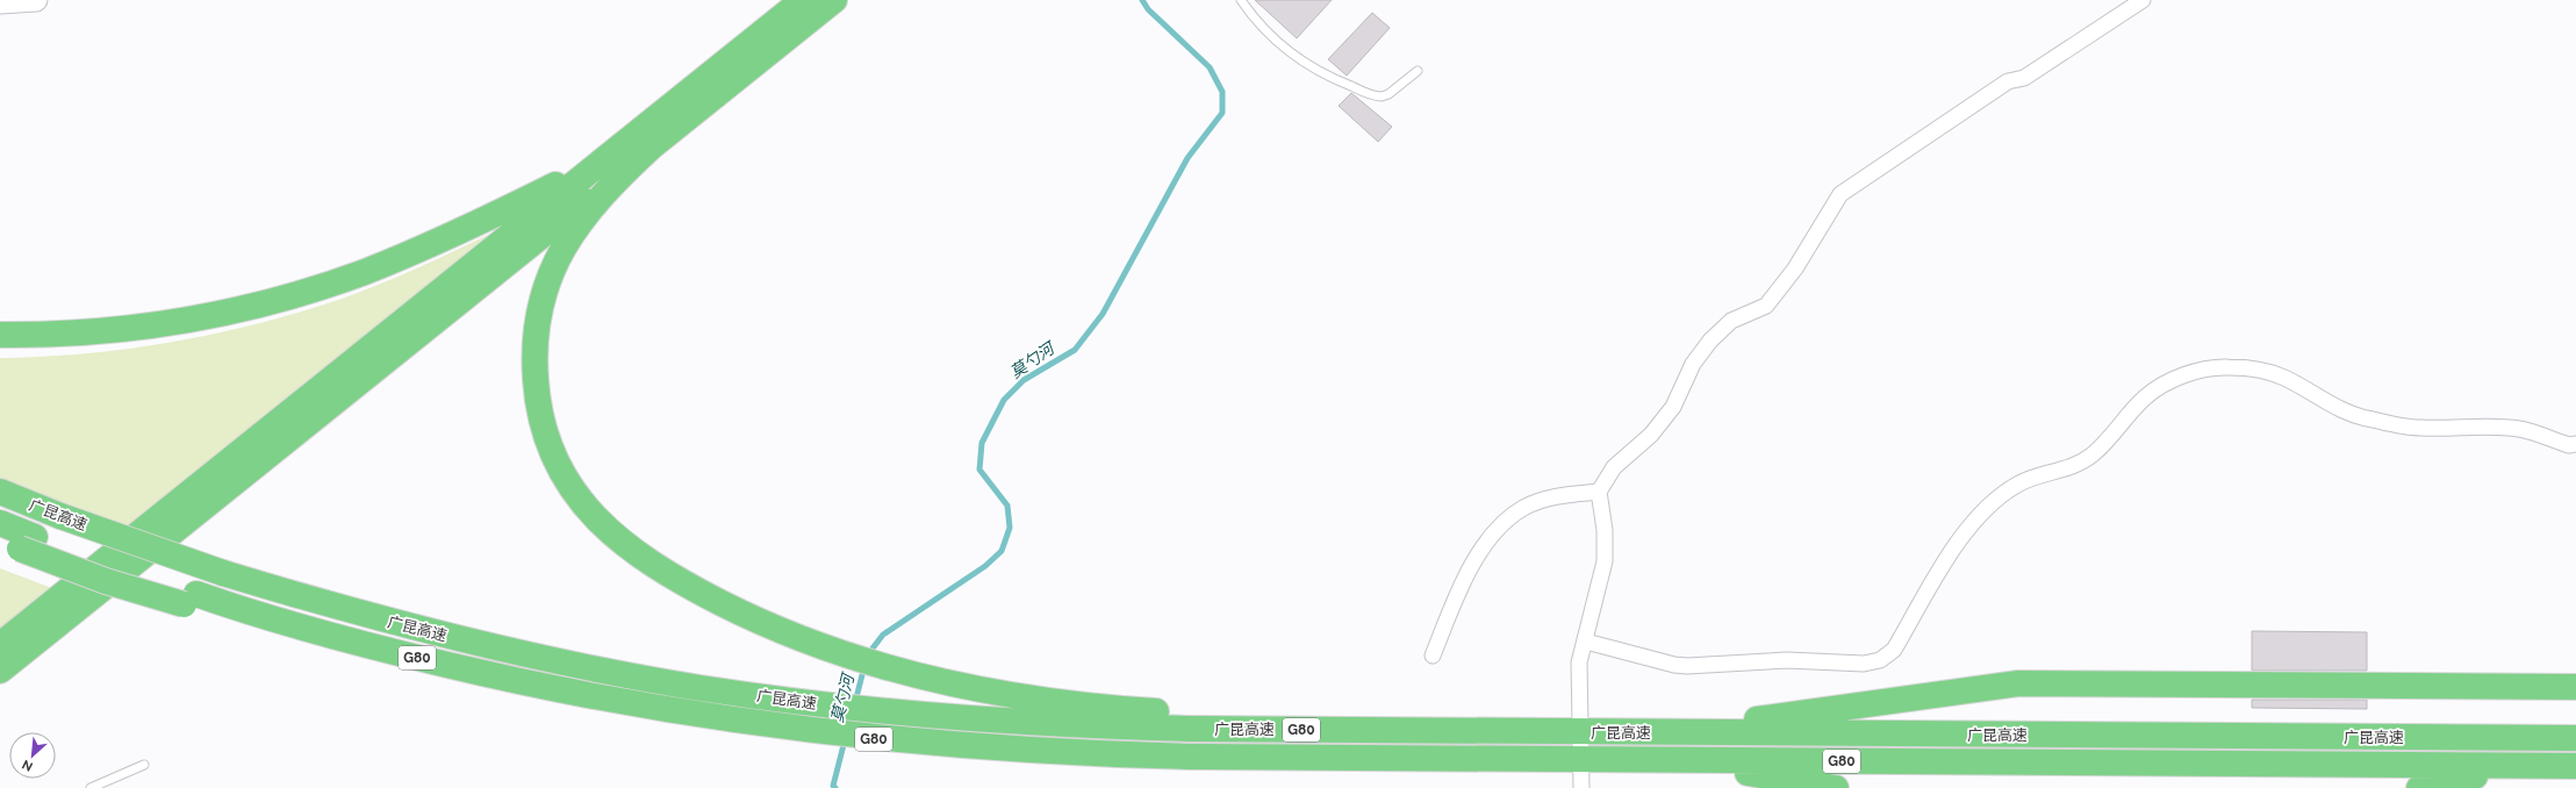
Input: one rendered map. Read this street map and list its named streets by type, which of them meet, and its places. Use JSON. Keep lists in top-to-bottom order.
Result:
{
  "streets": {
    "highway": ["广昆高速", "G80"]
  },
  "water": ["莫勺河"],
  "north": "bottom left"
}
